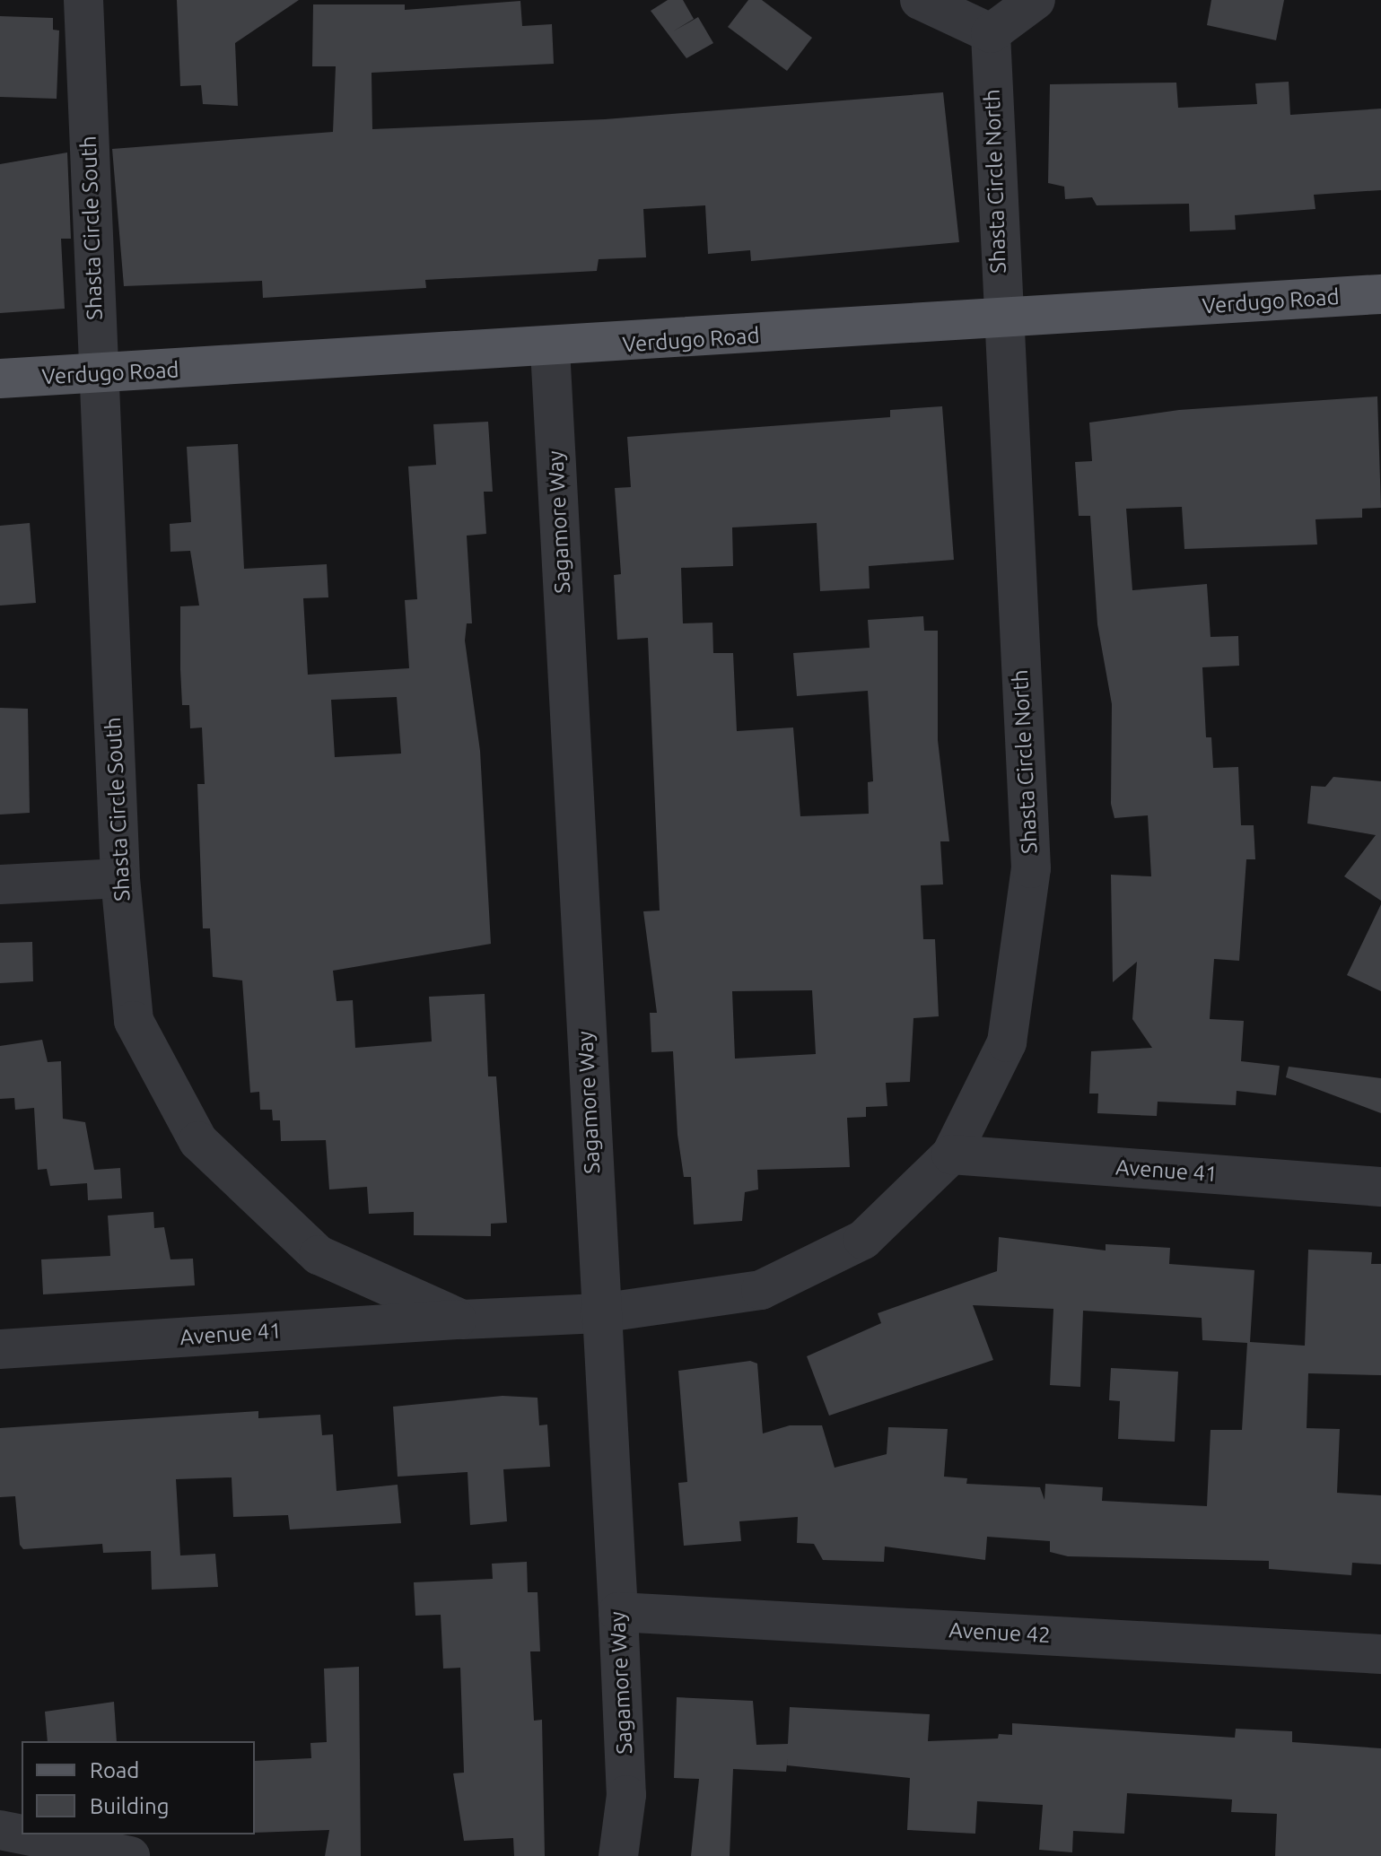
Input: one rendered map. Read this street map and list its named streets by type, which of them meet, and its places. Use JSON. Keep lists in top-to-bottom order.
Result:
{
  "streets": {
    "main road": ["Verdugo Road"],
    "street": [
      "Shasta Circle North",
      "Shasta Circle South",
      "Sagamore Way",
      "Avenue 41",
      "Avenue 42"
    ]
  },
  "crossings": [
    ["Shasta Circle North", "Shasta Circle South"],
    ["Shasta Circle North", "Verdugo Road"],
    ["Shasta Circle North", "Sagamore Way"],
    ["Shasta Circle North", "Avenue 41"],
    ["Shasta Circle South", "Verdugo Road"],
    ["Shasta Circle South", "Sagamore Way"],
    ["Shasta Circle South", "Avenue 41"],
    ["Verdugo Road", "Sagamore Way"],
    ["Sagamore Way", "Avenue 42"]
  ],
  "legend": ["Road", "Building"]
}
